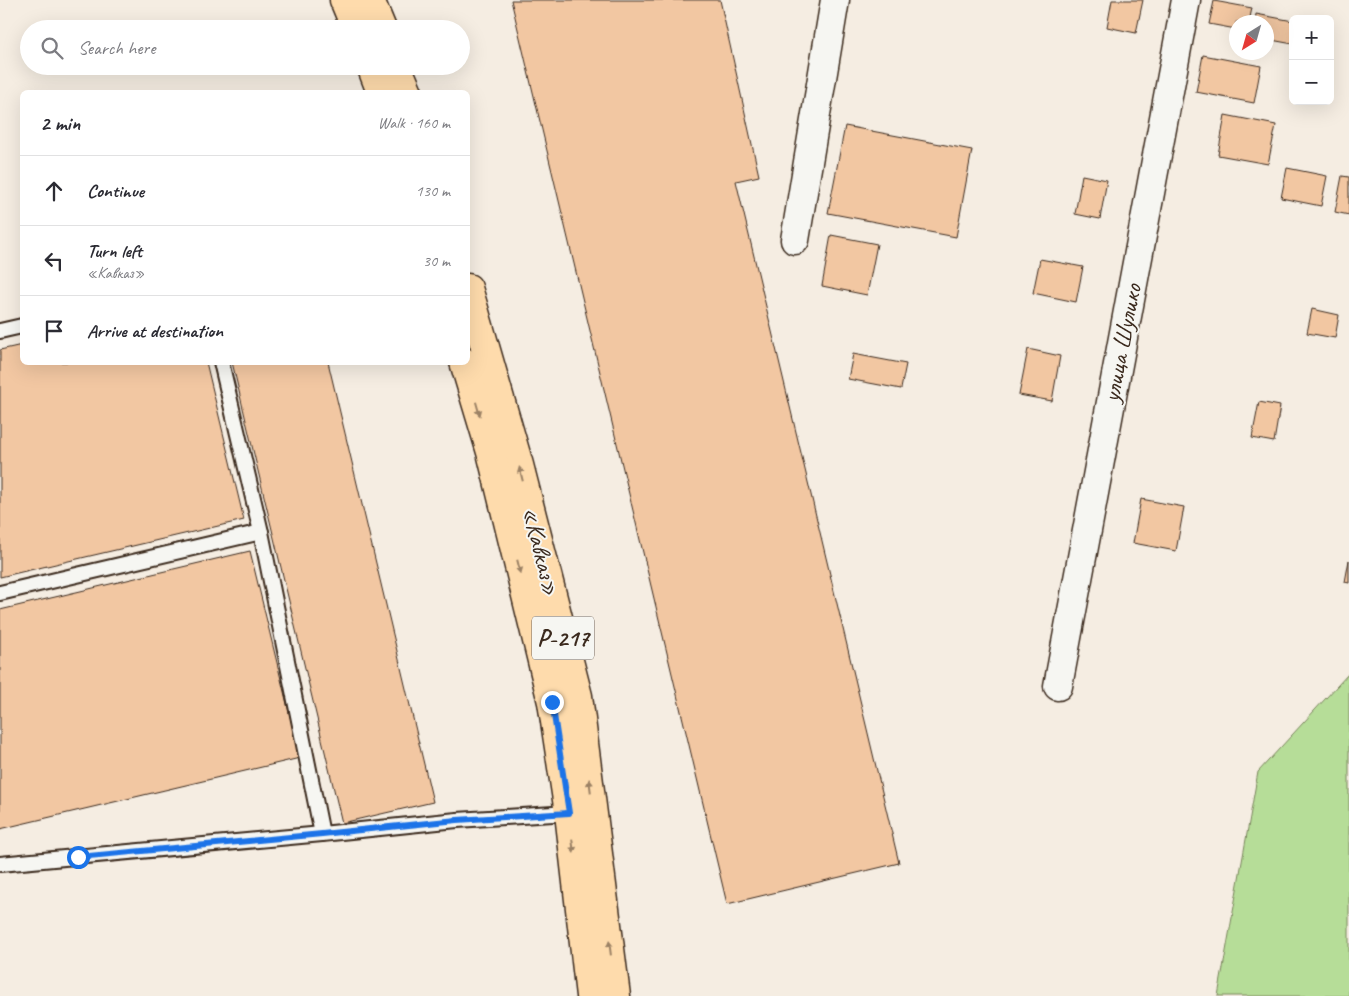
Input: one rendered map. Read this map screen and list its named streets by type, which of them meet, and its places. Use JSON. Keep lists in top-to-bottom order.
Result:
{
  "streets": {
    "main road": ["«Кавказ»", "Р-217"],
    "street": ["улица Шулико"]
  },
  "north": "bottom left",
  "page": {
    "map_buttons": ["+", "−"],
    "search": "Search here",
    "heading": ["2 min", "Walk · 160 m"],
    "list": [
      ["Continue", "130 m"],
      ["Turn left", "«Кавказ»", "30 m"],
      "Arrive at destination"
    ]
  }
}
